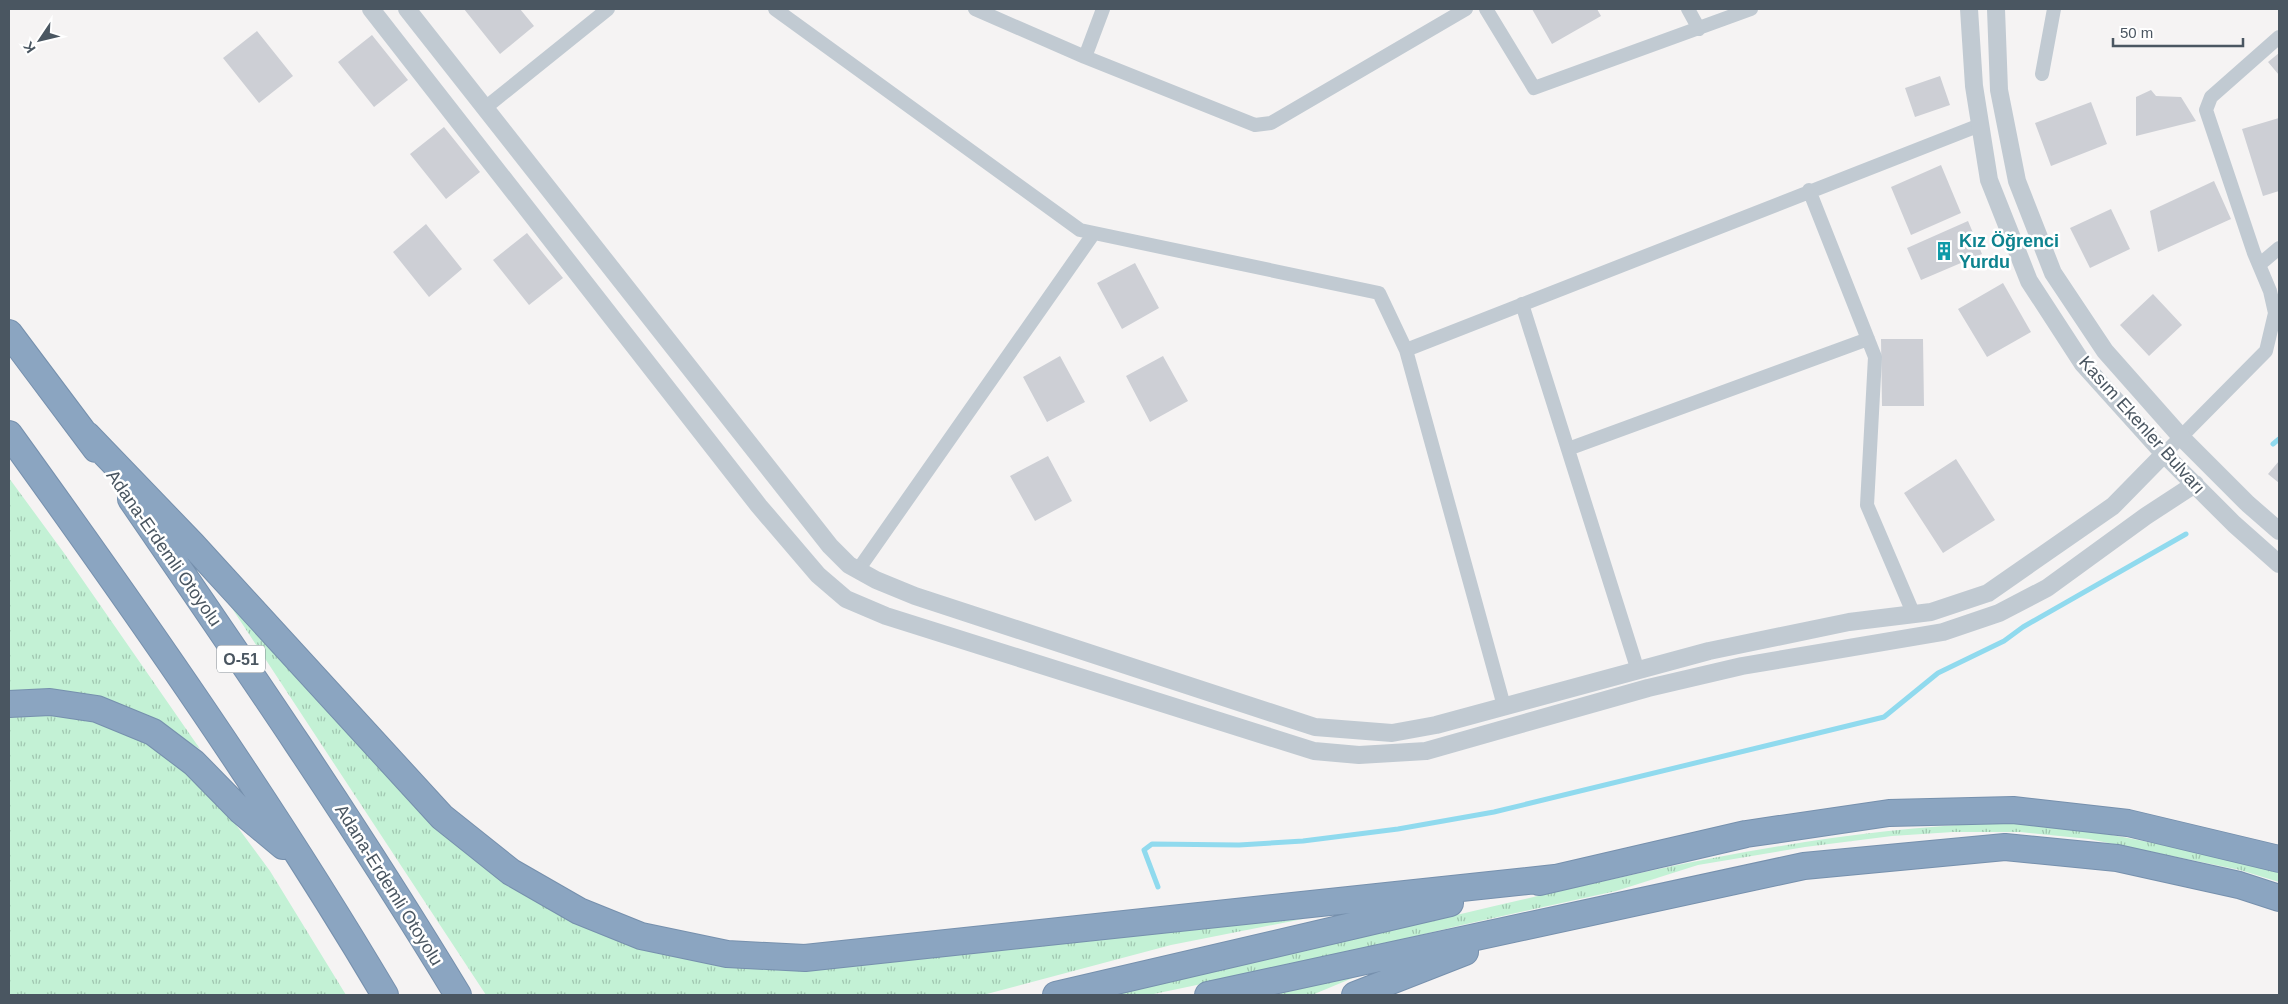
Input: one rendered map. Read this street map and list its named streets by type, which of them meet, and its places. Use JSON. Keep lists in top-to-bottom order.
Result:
{
  "streets": {
    "highway": ["Adana-Erdemli Otoyolu", "O-51"],
    "street": ["Kasım Ekenler Bulvarı"]
  },
  "places": {
    "building": ["Kız Öğrenci Yurdu"]
  },
  "scale_bar": "50 m",
  "north": "bottom left"
}
